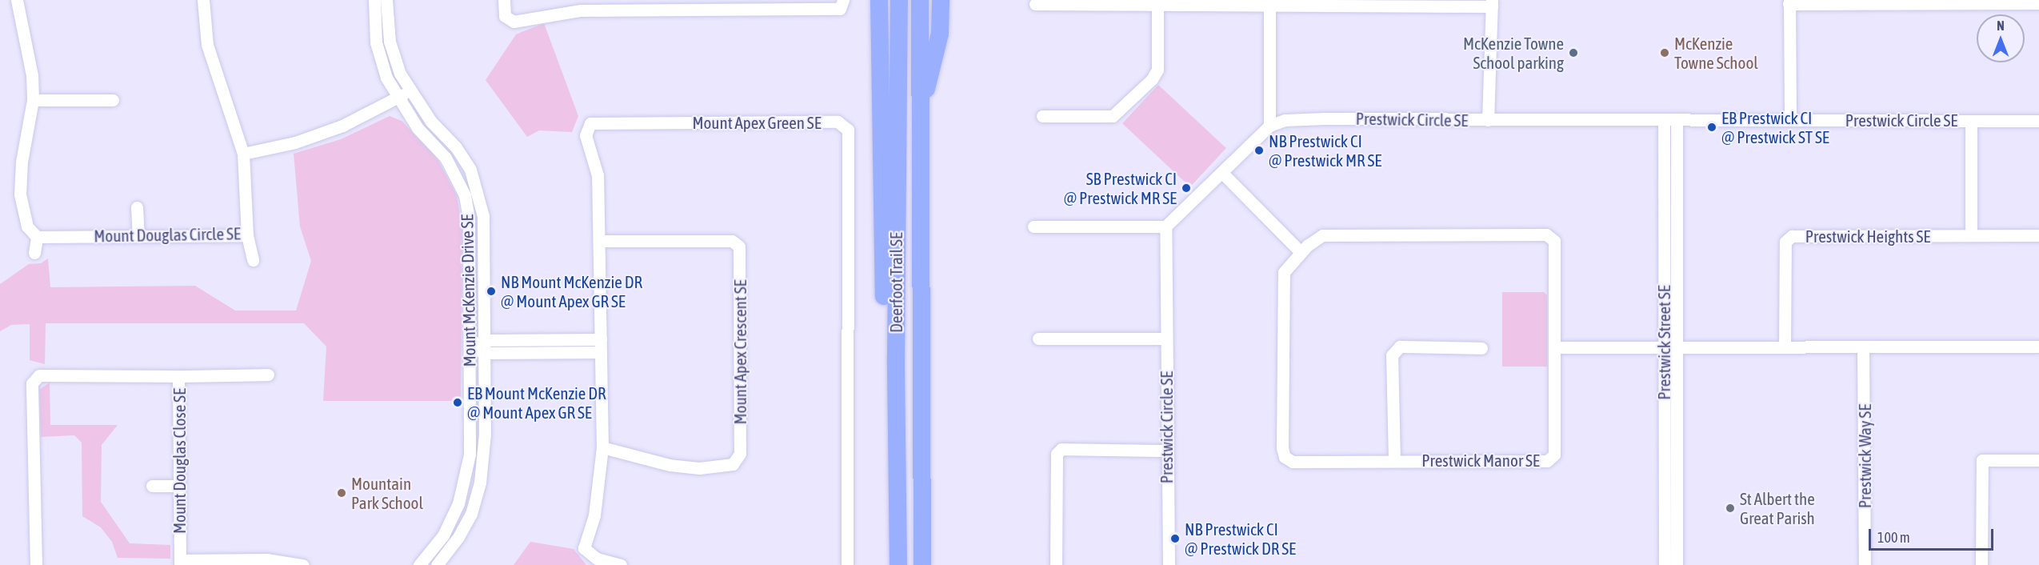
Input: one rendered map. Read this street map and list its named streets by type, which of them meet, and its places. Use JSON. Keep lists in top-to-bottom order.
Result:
{
  "streets": {
    "highway": ["Deerfoot Trail SE"],
    "street": [
      "Prestwick Circle SE",
      "Mount Apex Green SE",
      "Mount Douglas Circle SE",
      "Prestwick Heights SE",
      "Mount McKenzie Drive SE",
      "Prestwick Street SE",
      "Mount Apex Crescent SE",
      "Prestwick Way SE",
      "Prestwick Manor SE",
      "Mount Douglas Close SE"
    ]
  },
  "crossings": [
    ["Prestwick Circle SE", "Prestwick Street SE"],
    ["Mount Apex Green SE", "Mount Apex Crescent SE"]
  ],
  "places": [
    "McKenzie Towne School parking",
    "McKenzie Towne School",
    "EB Prestwick CI @ Prestwick ST SE",
    "NB Prestwick CI @ Prestwick MR SE",
    "SB Prestwick CI @ Prestwick MR SE",
    "NB Mount McKenzie DR @ Mount Apex GR SE",
    "EB Mount McKenzie DR @ Mount Apex GR SE",
    "Mountain Park School",
    "St Albert the Great Parish",
    "NB Prestwick CI @ Prestwick DR SE"
  ],
  "scale_bar": "100 m",
  "north": "top"
}
